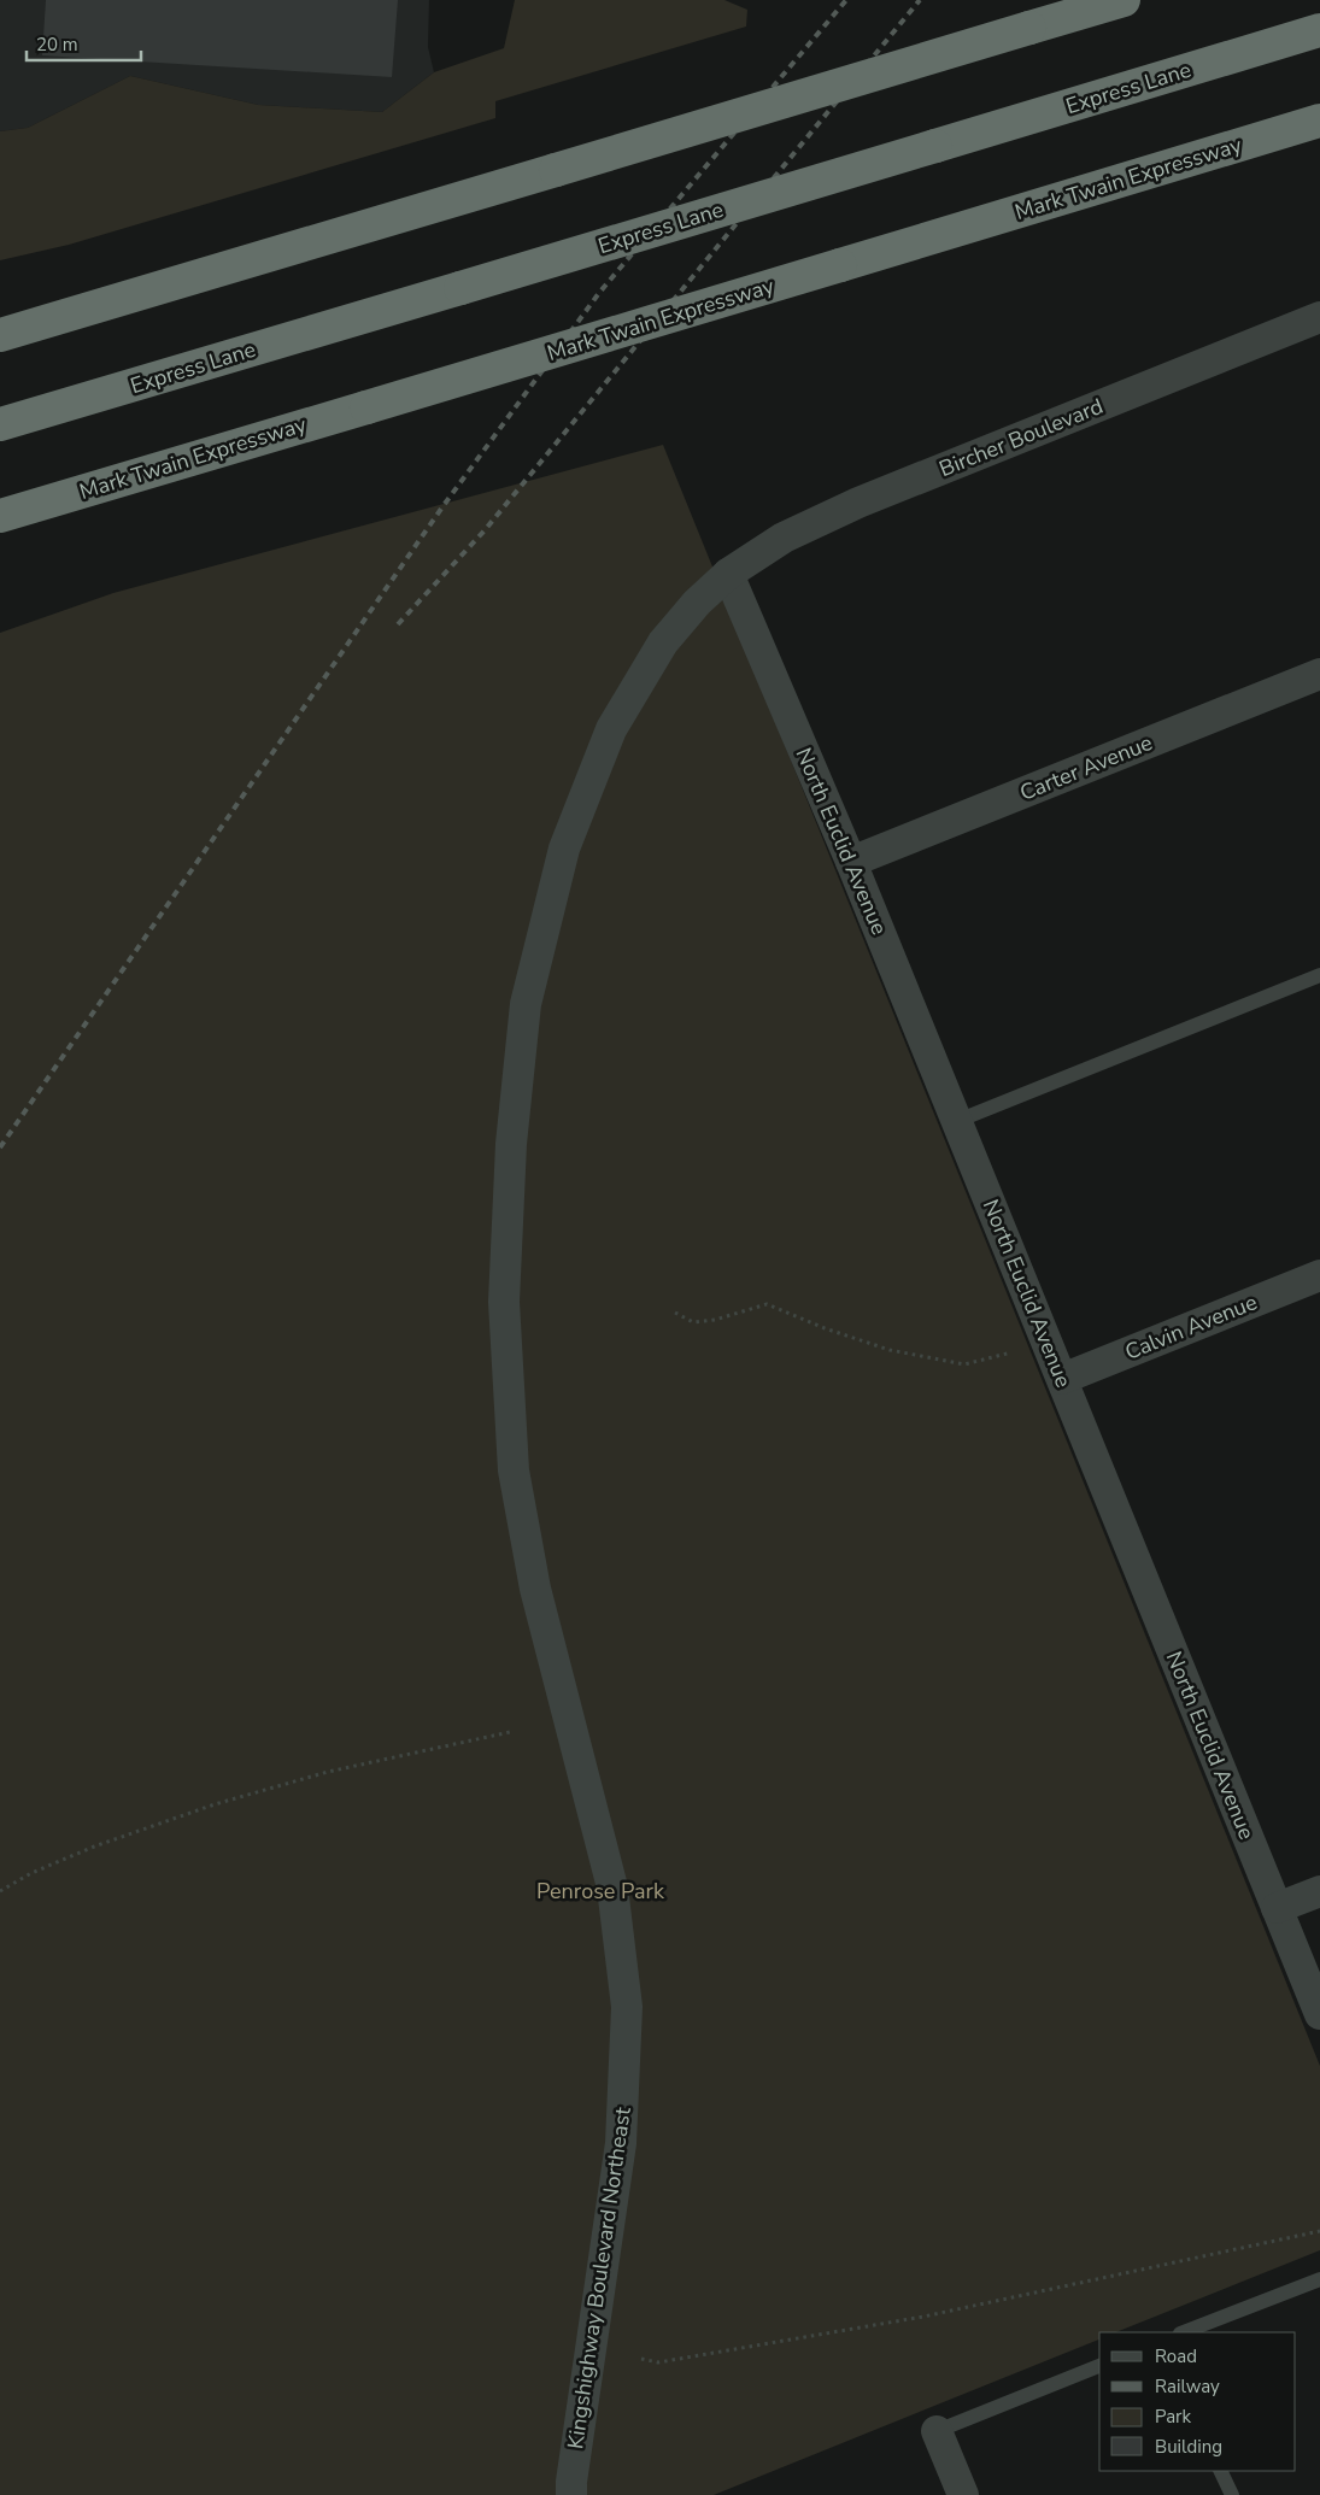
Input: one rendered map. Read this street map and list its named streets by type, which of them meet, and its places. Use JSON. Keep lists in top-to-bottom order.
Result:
{
  "streets": {
    "highway": ["Express Lane", "Mark Twain Expressway"],
    "street": [
      "Bircher Boulevard",
      "Carter Avenue",
      "North Euclid Avenue",
      "Calvin Avenue",
      "Kingshighway Boulevard Northeast"
    ]
  },
  "crossings": [
    ["Bircher Boulevard", "North Euclid Avenue"],
    ["Bircher Boulevard", "Kingshighway Boulevard Northeast"],
    ["Carter Avenue", "North Euclid Avenue"],
    ["North Euclid Avenue", "Calvin Avenue"],
    ["North Euclid Avenue", "Kingshighway Boulevard Northeast"]
  ],
  "parks": ["Penrose Park"],
  "legend": [
    "Road",
    "Railway",
    "Park",
    "Building"
  ],
  "scale_bar": "20 m"
}
